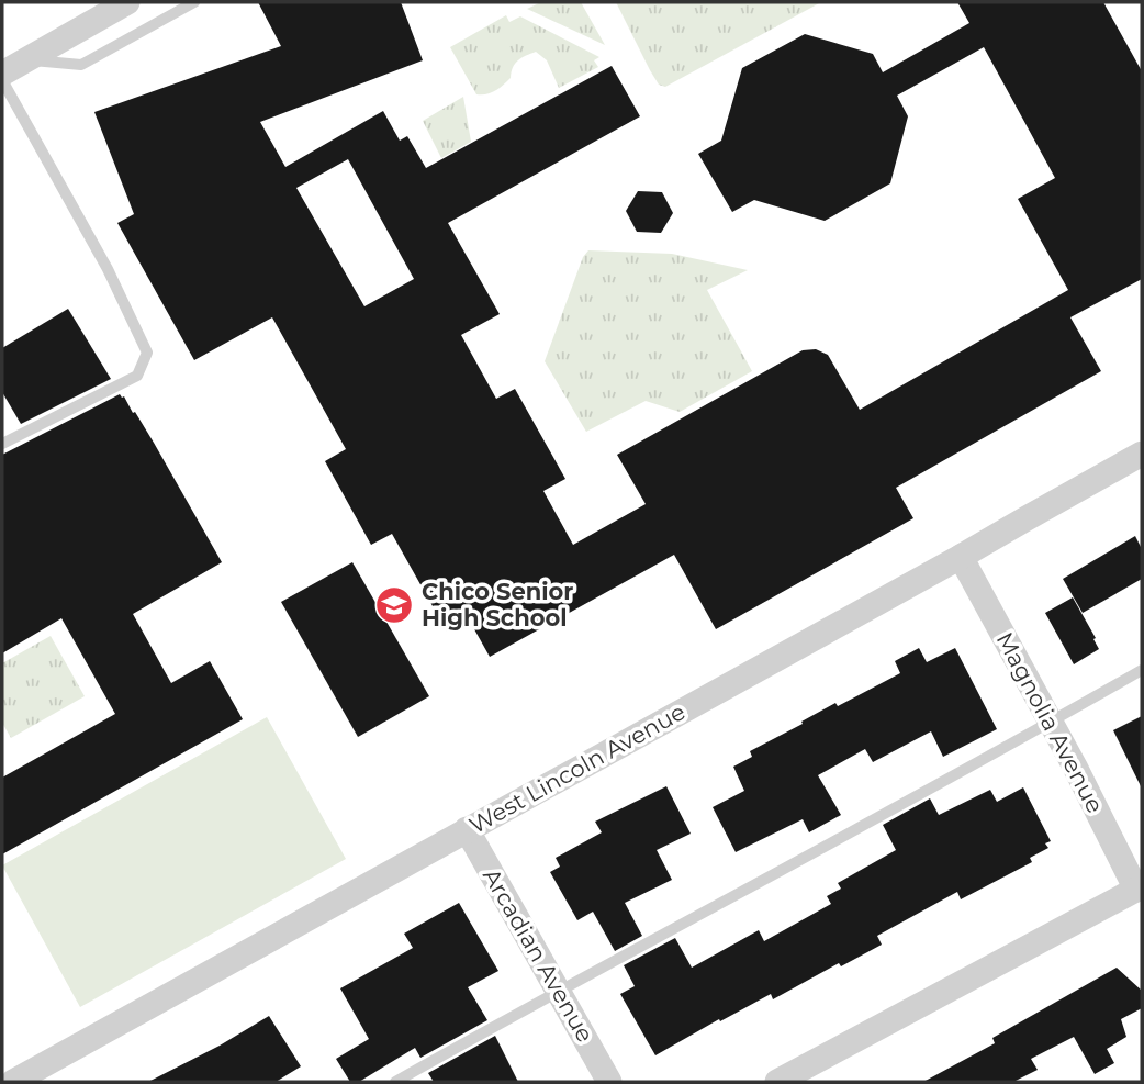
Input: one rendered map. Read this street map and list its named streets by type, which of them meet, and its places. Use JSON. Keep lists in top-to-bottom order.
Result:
{
  "streets": {
    "street": ["Magnolia Avenue", "West Lincoln Avenue", "Arcadian Avenue"]
  },
  "crossings": [
    ["Magnolia Avenue", "West Lincoln Avenue"],
    ["West Lincoln Avenue", "Arcadian Avenue"]
  ],
  "places": {
    "school or university": ["Chico Senior High School"]
  }
}
